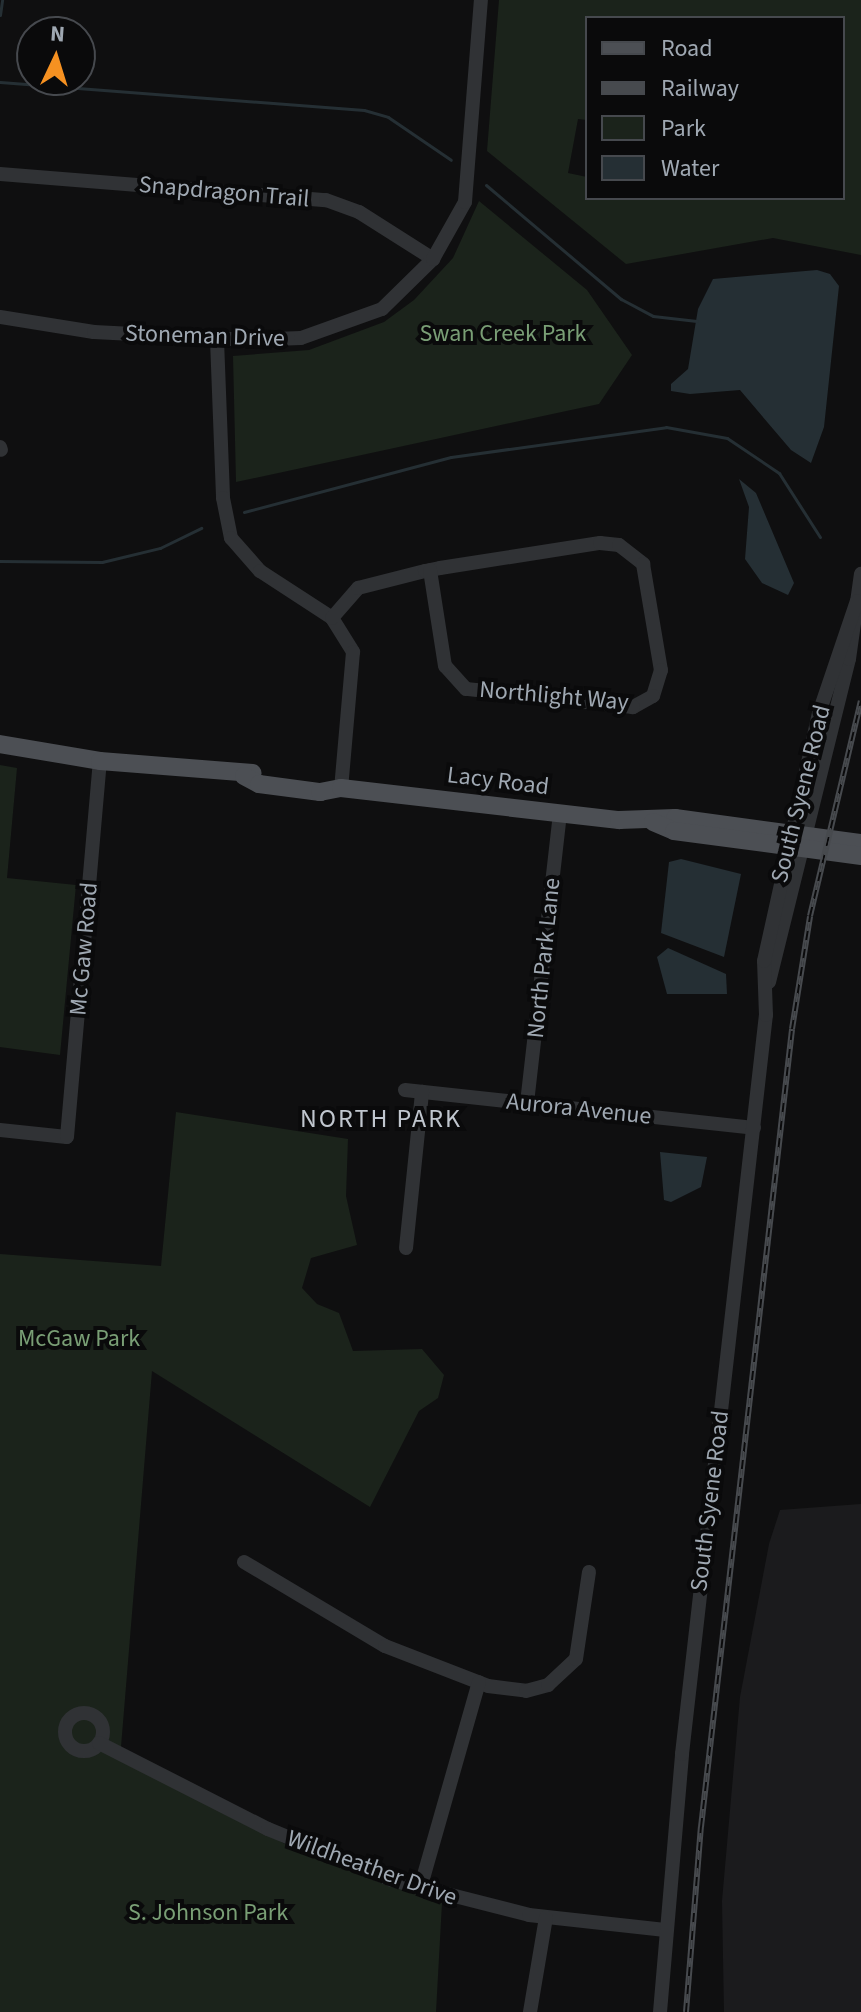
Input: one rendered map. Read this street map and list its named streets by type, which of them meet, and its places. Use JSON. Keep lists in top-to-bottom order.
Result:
{
  "streets": {
    "main road": ["Lacy Road"],
    "street": [
      "Snapdragon Trail",
      "Stoneman Drive",
      "Northlight Way",
      "South Syene Road",
      "Mc Gaw Road",
      "North Park Lane",
      "Aurora Avenue",
      "Wildheather Drive"
    ]
  },
  "crossings": [
    ["Snapdragon Trail", "Stoneman Drive"],
    ["Lacy Road", "South Syene Road"],
    ["Lacy Road", "Mc Gaw Road"],
    ["Lacy Road", "North Park Lane"],
    ["South Syene Road", "Aurora Avenue"],
    ["South Syene Road", "Wildheather Drive"],
    ["North Park Lane", "Aurora Avenue"]
  ],
  "districts": ["NORTH PARK"],
  "parks": ["Swan Creek Park", "McGaw Park", "S. Johnson Park"],
  "legend": [
    "Road",
    "Railway",
    "Park",
    "Water"
  ],
  "north": "top"
}
